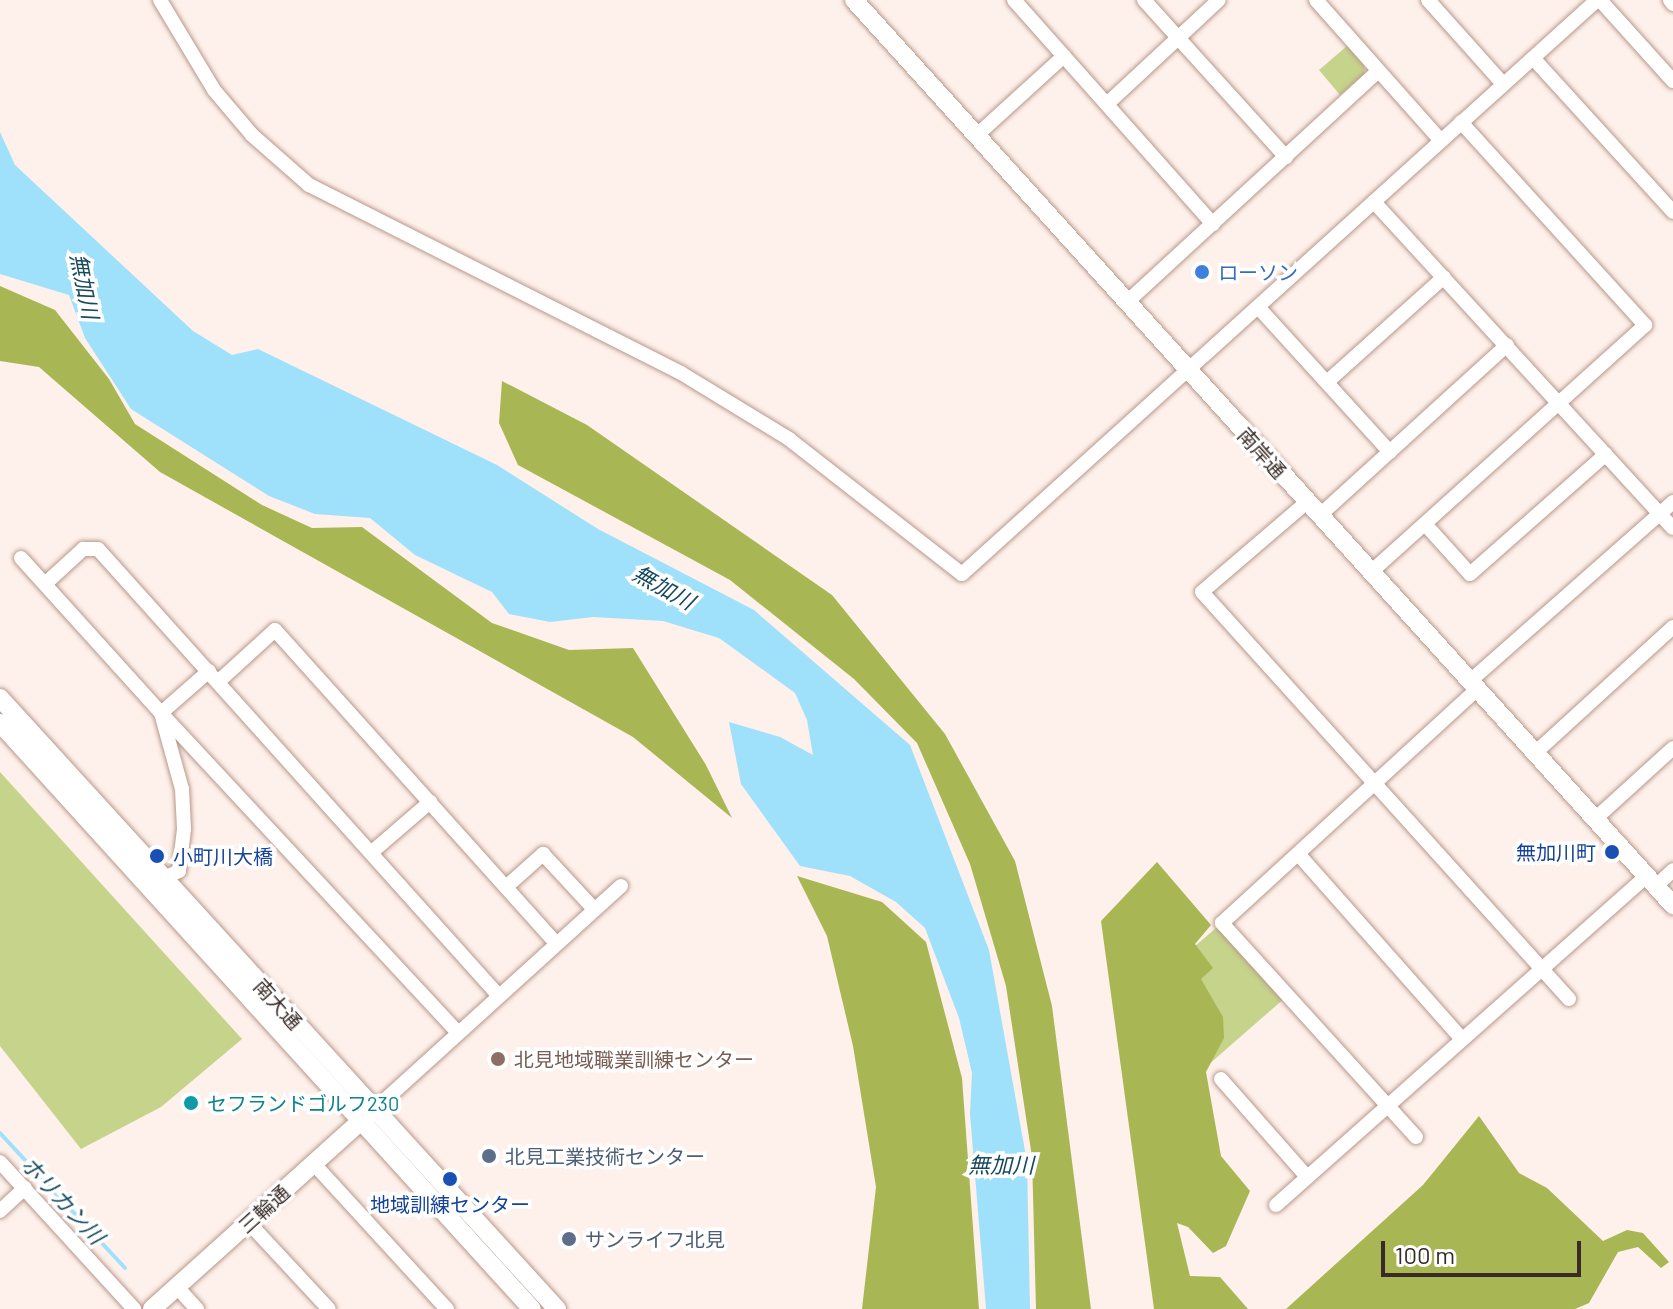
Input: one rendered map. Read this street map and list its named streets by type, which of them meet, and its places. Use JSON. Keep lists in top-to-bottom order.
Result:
{
  "streets": {
    "street": ["南岸通", "南大通", "三輪通"]
  },
  "crossings": [
    ["南大通", "三輪通"]
  ],
  "water": ["無加川", "ホリカン川"],
  "places": [
    "ローソン",
    "無加川町",
    "小町川大橋",
    "北見地域職業訓練センター",
    "セフランドゴルフ230",
    "北見工業技術センター",
    "地域訓練センター",
    "サンライフ北見"
  ],
  "scale_bar": "100 m"
}
